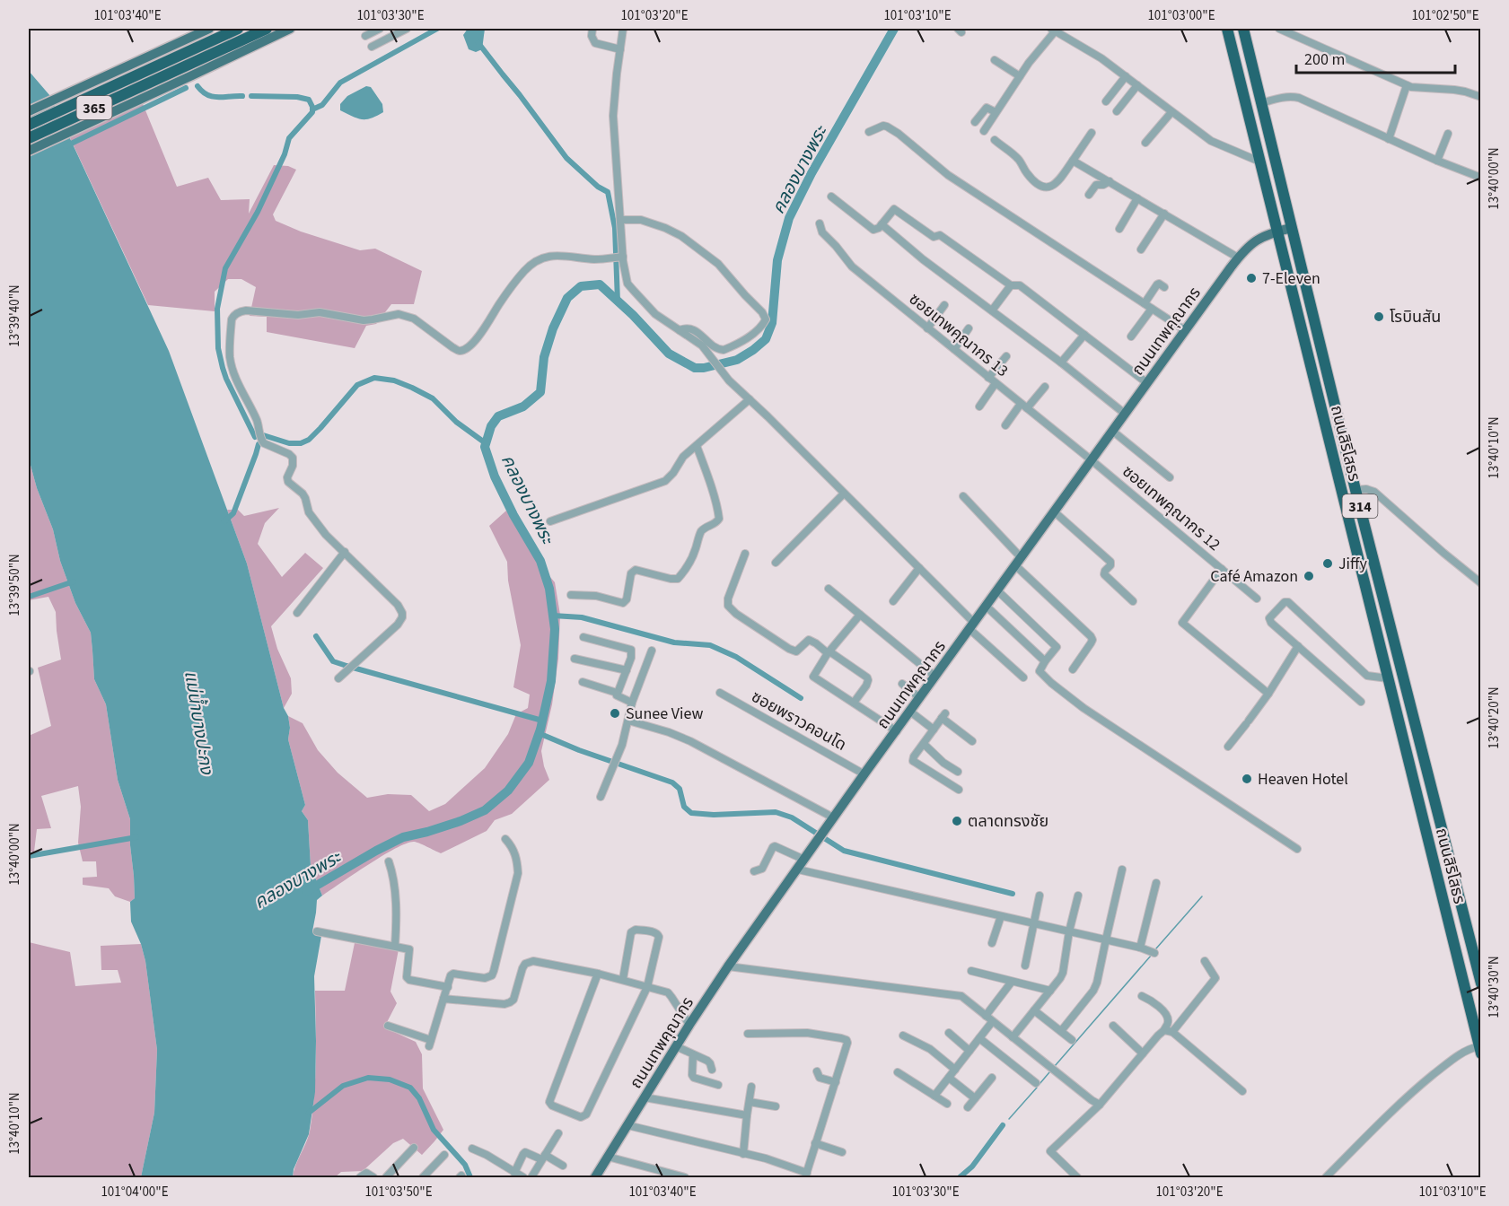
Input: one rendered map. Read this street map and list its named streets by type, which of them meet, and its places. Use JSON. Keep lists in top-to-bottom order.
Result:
{
  "streets": {
    "highway": ["365", "ถนนสิริโสธร", "314"],
    "main road": ["ถนนเทพคุณากร"],
    "street": ["ซอยเทพคุณากร 13", "ซอยเทพคุณากร 12", "ซอยพราวคอนโด"]
  },
  "crossings": [
    ["ถนนเทพคุณากร", "ซอยเทพคุณากร 13"],
    ["ถนนเทพคุณากร", "ถนนสิริโสธร"],
    ["ถนนเทพคุณากร", "ซอยเทพคุณากร 12"],
    ["ถนนเทพคุณากร", "ซอยพราวคอนโด"],
    ["ซอยเทพคุณากร 13", "ซอยเทพคุณากร 12"]
  ],
  "water": ["คลองบางพระ", "แม่น้ำบางปะกง"],
  "places": [
    "7-Eleven",
    "โรบินสัน",
    "Jiffy",
    "Café Amazon",
    "Sunee View",
    "Heaven Hotel",
    "ตลาดทรงชัย"
  ],
  "scale_bar": "200 m",
  "coordinates": [
    "101°03'40\"E",
    "101°03'30\"E",
    "101°03'20\"E",
    "101°03'10\"E",
    "101°03'00\"E",
    "101°02'50\"E",
    "13°40'00\"N",
    "13°39'40\"N",
    "13°40'10\"N",
    "13°39'50\"N",
    "13°40'20\"N",
    "13°40'30\"N",
    "101°04'00\"E",
    "101°03'50\"E"
  ]
}
